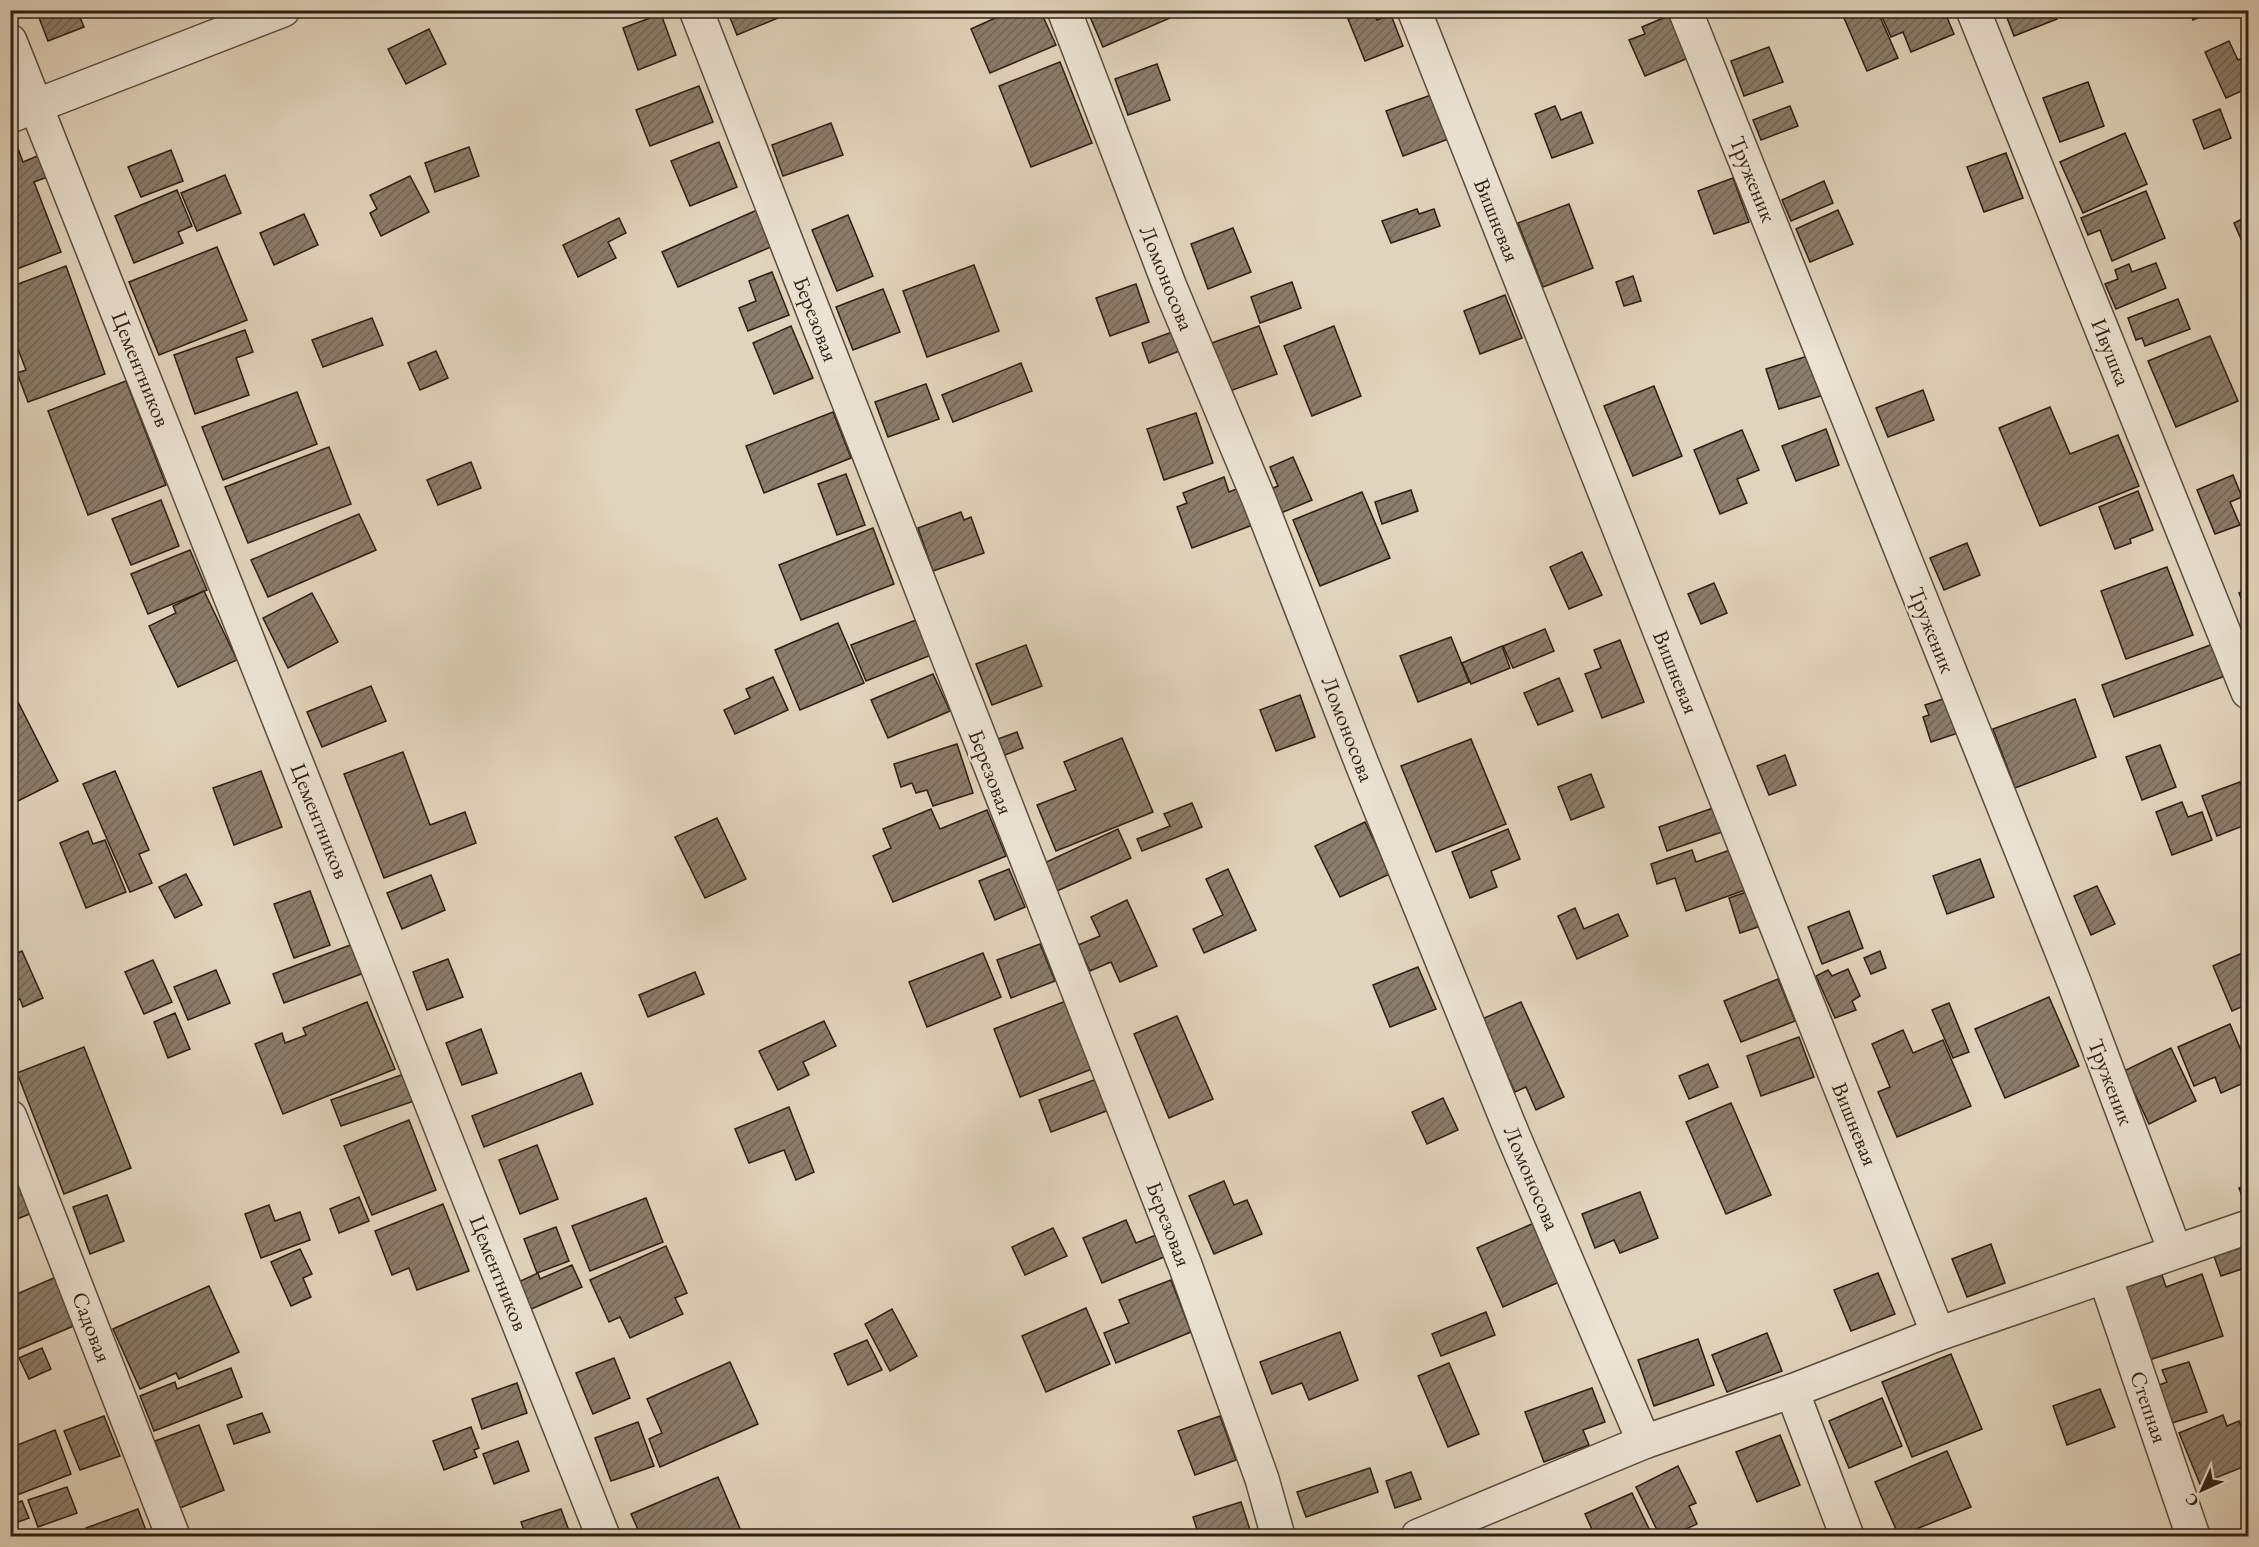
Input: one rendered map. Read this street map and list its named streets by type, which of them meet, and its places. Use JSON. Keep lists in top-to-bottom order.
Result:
{
  "streets": {
    "street": [
      "Труженик",
      "Вишневая",
      "Ломоносова",
      "Березовая",
      "Ивушка",
      "Цементников",
      "Садовая",
      "Степная"
    ]
  },
  "north": "bottom left"
}
